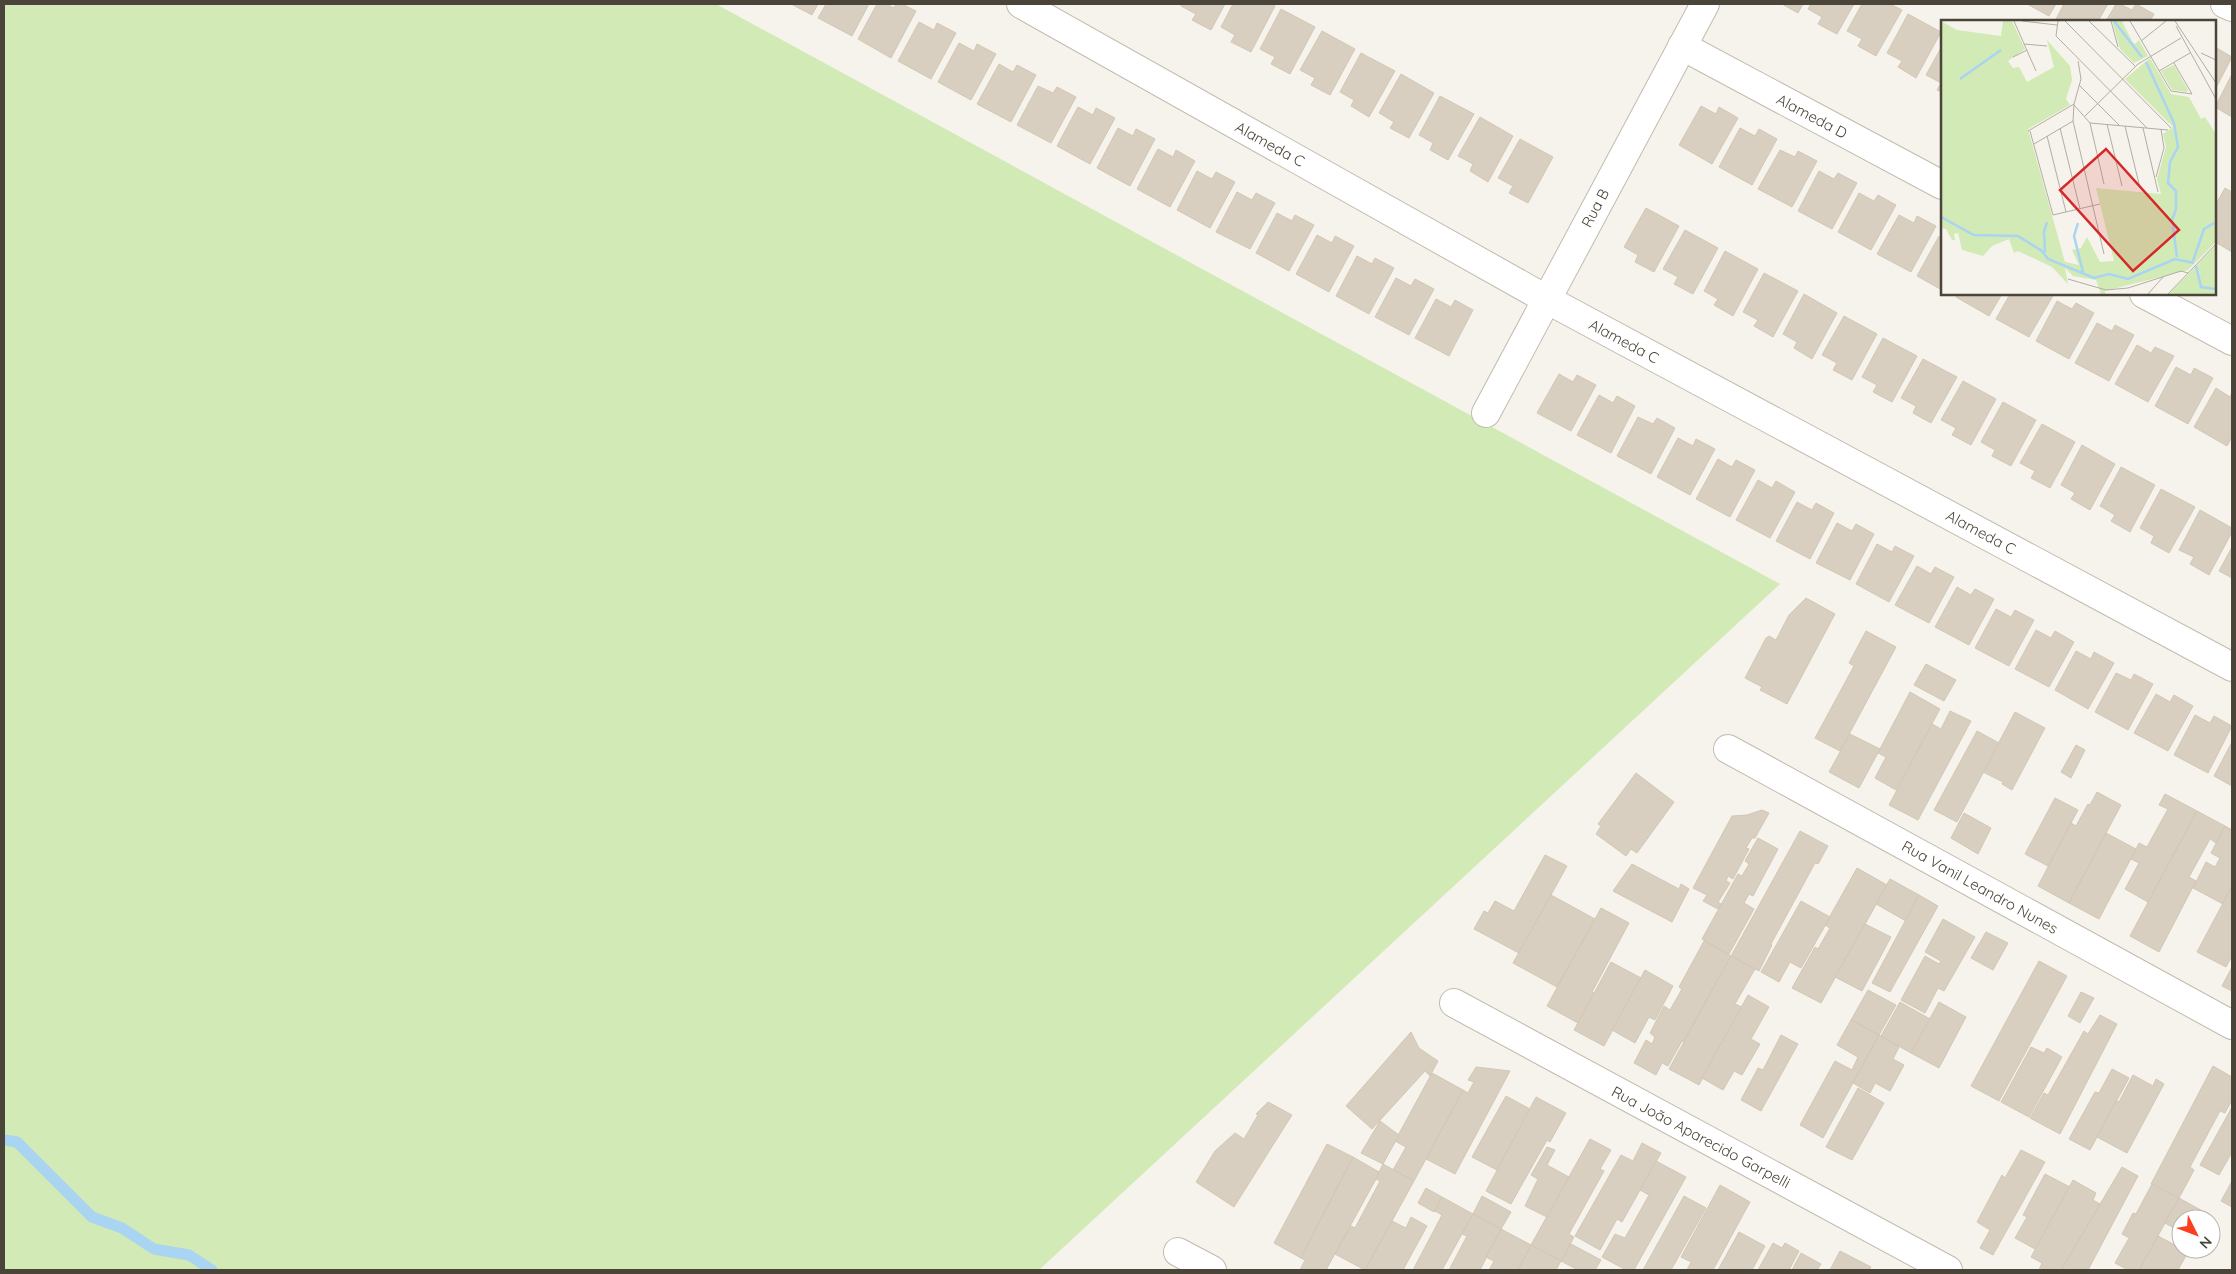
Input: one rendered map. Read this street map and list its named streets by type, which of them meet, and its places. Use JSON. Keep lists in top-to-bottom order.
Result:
{
  "streets": {
    "street": [
      "Alameda D",
      "Alameda C",
      "Rua B",
      "Rua Vanil Leandro Nunes",
      "Rua João Aparecido Garpelli"
    ]
  },
  "crossings": [
    ["Alameda D", "Rua B"],
    ["Alameda C", "Rua B"]
  ],
  "north": "bottom right"
}
